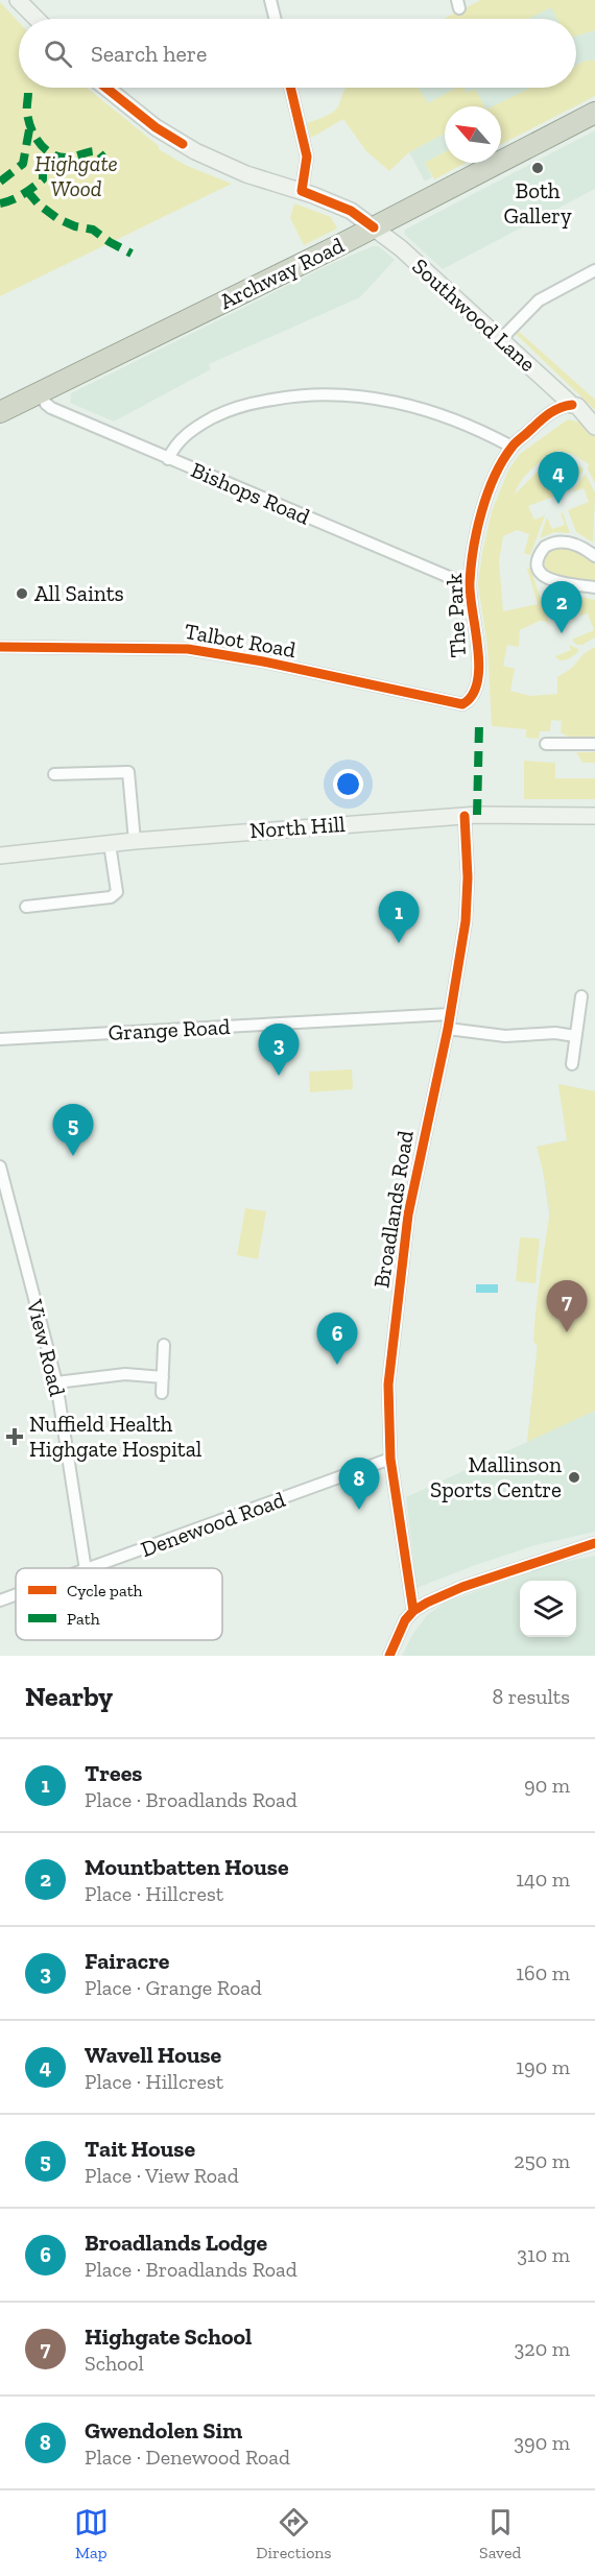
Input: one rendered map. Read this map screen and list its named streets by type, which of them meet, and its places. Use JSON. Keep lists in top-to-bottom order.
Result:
{
  "streets": {
    "highway": ["Archway Road"],
    "main road": ["Southwood Lane", "North Hill"],
    "street": [
      "Bishops Road",
      "The Park",
      "Talbot Road",
      "Grange Road",
      "Broadlands Road",
      "View Road",
      "Denewood Road"
    ]
  },
  "crossings": [
    ["Archway Road", "Southwood Lane"],
    ["Archway Road", "Bishops Road"],
    ["Southwood Lane", "The Park"],
    ["Bishops Road", "The Park"],
    ["The Park", "Talbot Road"],
    ["North Hill", "Broadlands Road"],
    ["Grange Road", "Broadlands Road"],
    ["Broadlands Road", "Denewood Road"]
  ],
  "parks": ["Highgate Wood"],
  "places": {
    "other": ["Both Gallery", "All Saints", "Mallinson Sports Centre"],
    "health": ["Nuffield Health Highgate Hospital"]
  },
  "legend": ["Cycle path", "Path"],
  "north": "top left",
  "page": {
    "search": "Search here",
    "pins": [
      "4",
      "2",
      "1",
      "3",
      "5",
      "7",
      "6",
      "8"
    ],
    "heading": ["Nearby", "8 results"],
    "list": [
      {
        "mark": "1",
        "name": "Trees",
        "note": "Place · Broadlands Road",
        "value": "90 m"
      },
      {
        "mark": "2",
        "name": "Mountbatten House",
        "note": "Place · Hillcrest",
        "value": "140 m"
      },
      {
        "mark": "3",
        "name": "Fairacre",
        "note": "Place · Grange Road",
        "value": "160 m"
      },
      {
        "mark": "4",
        "name": "Wavell House",
        "note": "Place · Hillcrest",
        "value": "190 m"
      },
      {
        "mark": "5",
        "name": "Tait House",
        "note": "Place · View Road",
        "value": "250 m"
      },
      {
        "mark": "6",
        "name": "Broadlands Lodge",
        "note": "Place · Broadlands Road",
        "value": "310 m"
      },
      {
        "mark": "7",
        "name": "Highgate School",
        "note": "School",
        "value": "320 m"
      },
      {
        "mark": "8",
        "name": "Gwendolen Sim",
        "note": "Place · Denewood Road",
        "value": "390 m"
      }
    ],
    "nav": ["Map", "Directions", "Saved"]
  }
}
